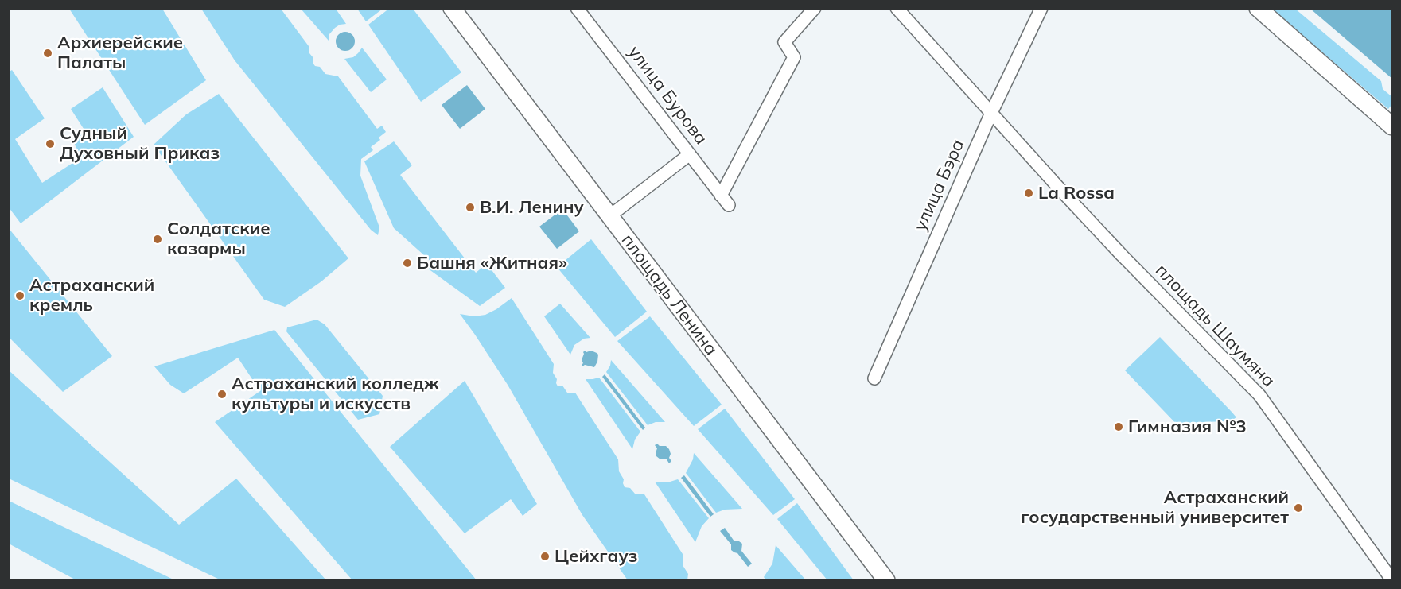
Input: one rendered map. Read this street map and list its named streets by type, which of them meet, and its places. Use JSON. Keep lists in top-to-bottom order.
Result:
{
  "streets": {
    "main road": ["площадь Ленина"],
    "street": ["улица Бурова", "улица Бэра", "площадь Шаумяна"]
  },
  "crossings": [
    ["улица Бэра", "площадь Шаумяна"]
  ],
  "places": [
    "Архиерейские Палаты",
    "Судный Духовный Приказ",
    "La Rossa",
    "В.И. Ленину",
    "Солдатские казармы",
    "Башня «Житная»",
    "Астраханский кремль",
    "Астраханский колледж культуры и искусств",
    "Гимназия №3",
    "Астраханский государственный университет",
    "Цейхгауз"
  ]
}
